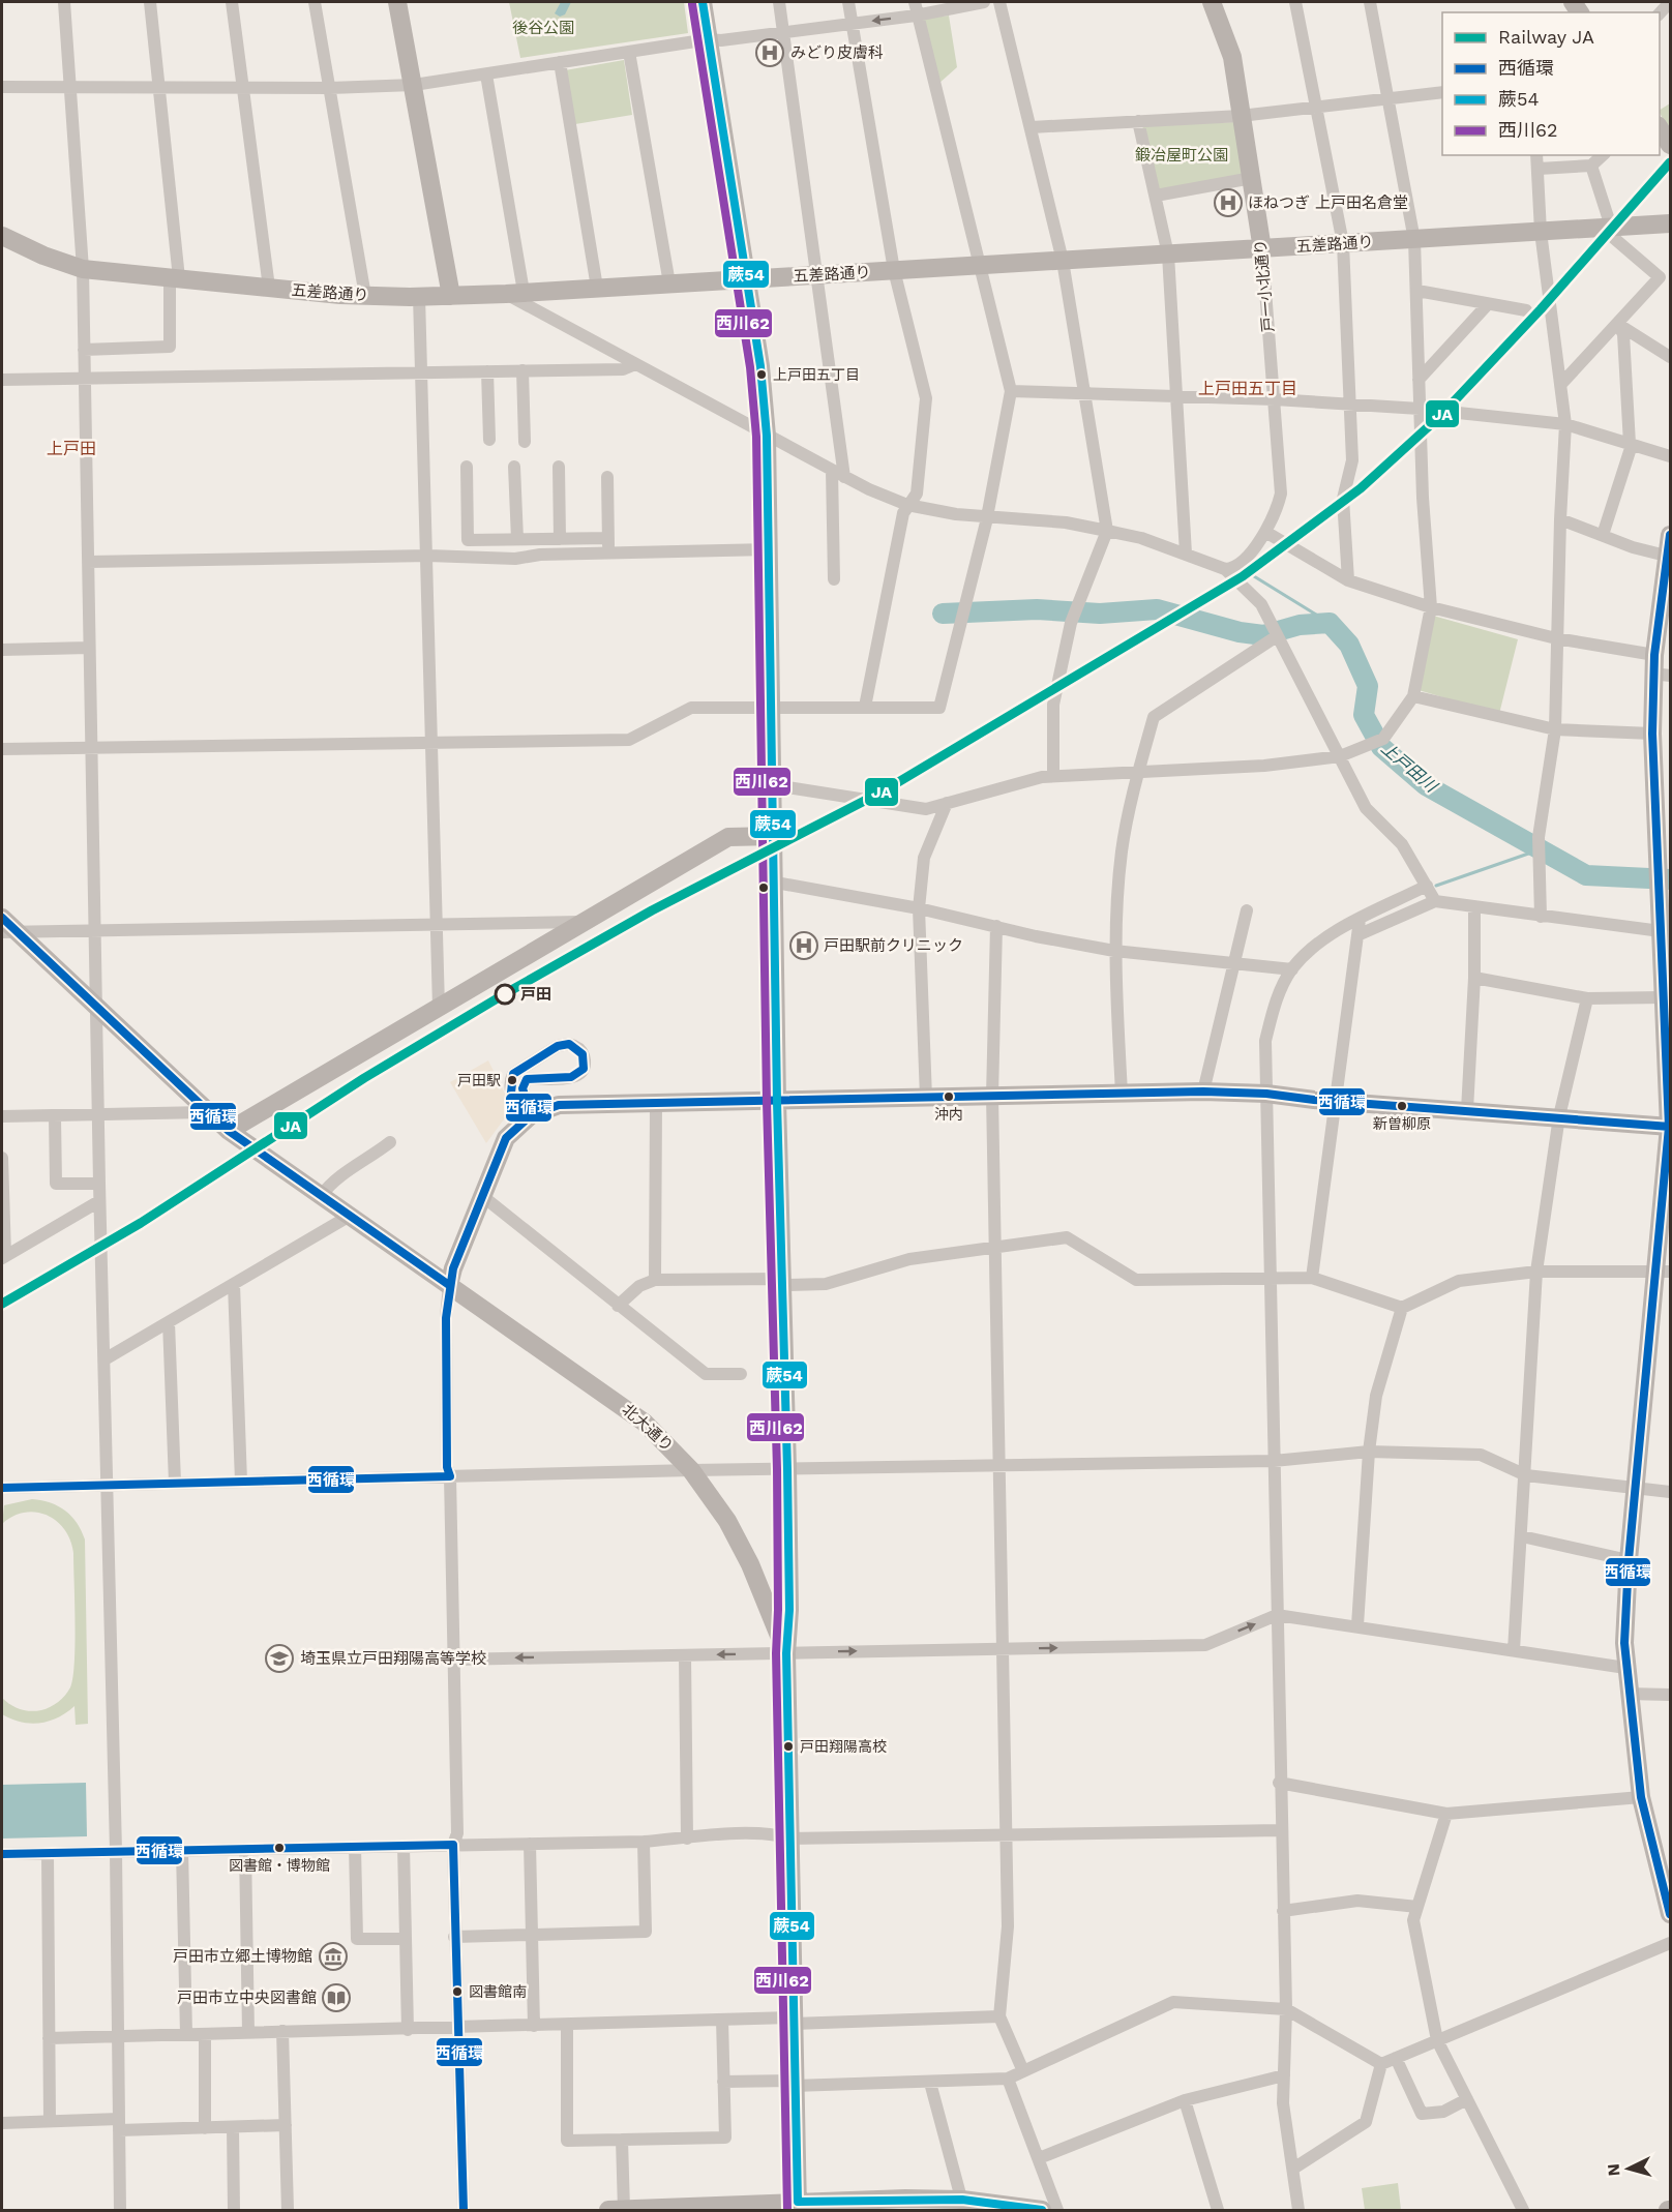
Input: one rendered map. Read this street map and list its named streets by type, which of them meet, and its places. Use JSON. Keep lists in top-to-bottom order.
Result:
{
  "streets": {
    "street": ["五差路通り", "戸一小北通り", "北大通り"]
  },
  "crossings": [
    ["五差路通り", "戸一小北通り"]
  ],
  "districts": ["上戸田五丁目", "上戸田"],
  "water": ["上戸田川"],
  "parks": ["後谷公園", "鍛冶屋町公園"],
  "places": {
    "hospital": ["みどり皮膚科", "ほねつぎ 上戸田名倉堂", "戸田駅前クリニック"],
    "other": [
      "上戸田五丁目",
      "戸田",
      "戸田駅",
      "沖内",
      "新曽柳原",
      "戸田翔陽高校",
      "図書館・博物館",
      "図書館南"
    ],
    "school or university": ["埼玉県立戸田翔陽高等学校"],
    "museum": ["戸田市立郷土博物館"],
    "library": ["戸田市立中央図書館"]
  },
  "lines": [
    "transit line 蕨54",
    "transit line 西川62",
    "rail line JA",
    "transit line 西循環"
  ],
  "legend": [
    "Railway JA",
    "西循環",
    "蕨54",
    "西川62"
  ],
  "north": "left"
}
